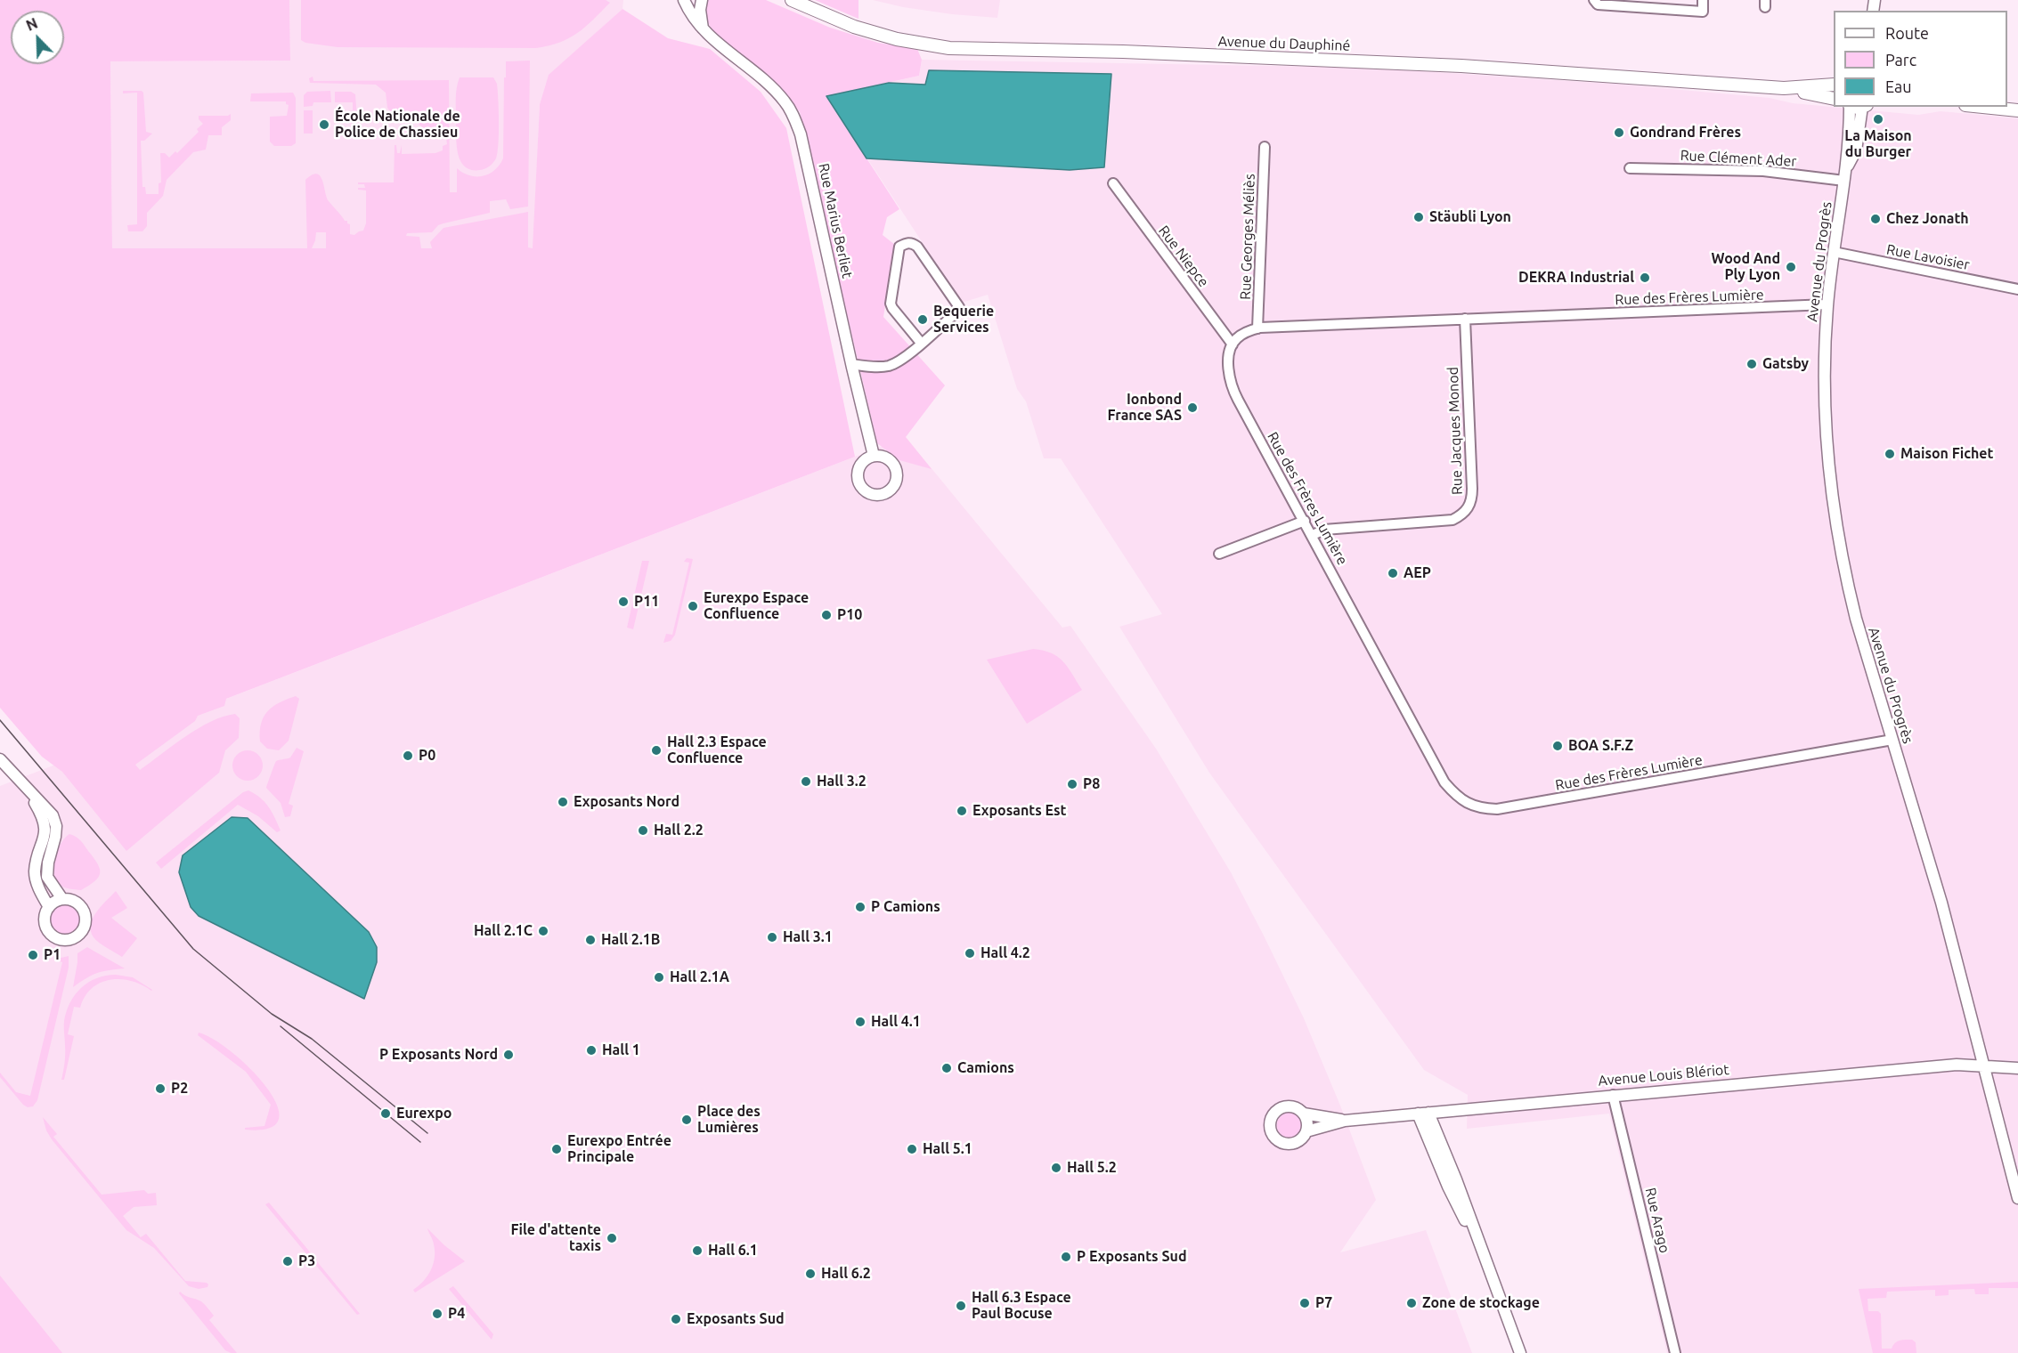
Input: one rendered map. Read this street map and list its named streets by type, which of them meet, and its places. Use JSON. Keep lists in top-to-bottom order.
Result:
{
  "streets": {
    "main road": ["Avenue du Dauphiné"],
    "street": [
      "Rue Clément Ader",
      "Rue Marius Berliet",
      "Rue Georges Méliès",
      "Rue Niepce",
      "Rue Lavoisier",
      "Avenue du Progrès",
      "Rue des Frères Lumière",
      "Rue Jacques Monod",
      "Avenue Louis Blériot",
      "Rue Arago"
    ]
  },
  "crossings": [
    ["Rue Clément Ader", "Avenue du Progrès"],
    ["Rue Georges Méliès", "Rue des Frères Lumière"],
    ["Rue Niepce", "Rue des Frères Lumière"],
    ["Rue Lavoisier", "Avenue du Progrès"],
    ["Avenue du Progrès", "Rue des Frères Lumière"],
    ["Avenue du Progrès", "Avenue Louis Blériot"],
    ["Rue des Frères Lumière", "Rue Jacques Monod"],
    ["Avenue Louis Blériot", "Rue Arago"]
  ],
  "places": [
    "La Maison du Burger",
    "École Nationale de Police de Chassieu",
    "Gondrand Frères",
    "Stäubli Lyon",
    "Chez Jonath",
    "Wood And Ply Lyon",
    "DEKRA Industrial",
    "Bequerie Services",
    "Gatsby",
    "Ionbond France SAS",
    "Maison Fichet",
    "AEP",
    "P11",
    "Eurexpo Espace Confluence",
    "P10",
    "BOA S.F.Z",
    "Hall 2.3 Espace Confluence",
    "P0",
    "Hall 3.2",
    "P8",
    "Exposants Nord",
    "Exposants Est",
    "Hall 2.2",
    "P Camions",
    "Hall 2.1C",
    "Hall 3.1",
    "Hall 2.1B",
    "Hall 4.2",
    "P1",
    "Hall 2.1A",
    "Hall 4.1",
    "Hall 1",
    "P Exposants Nord",
    "Camions",
    "P2",
    "Eurexpo",
    "Place des Lumières",
    "Eurexpo Entrée Principale",
    "Hall 5.1",
    "Hall 5.2",
    "File d'attente taxis",
    "Hall 6.1",
    "P Exposants Sud",
    "P3",
    "Hall 6.2",
    "P7",
    "Zone de stockage",
    "Hall 6.3 Espace Paul Bocuse",
    "P4",
    "Exposants Sud"
  ],
  "legend": ["Route", "Parc", "Eau"],
  "north": "top left"
}
